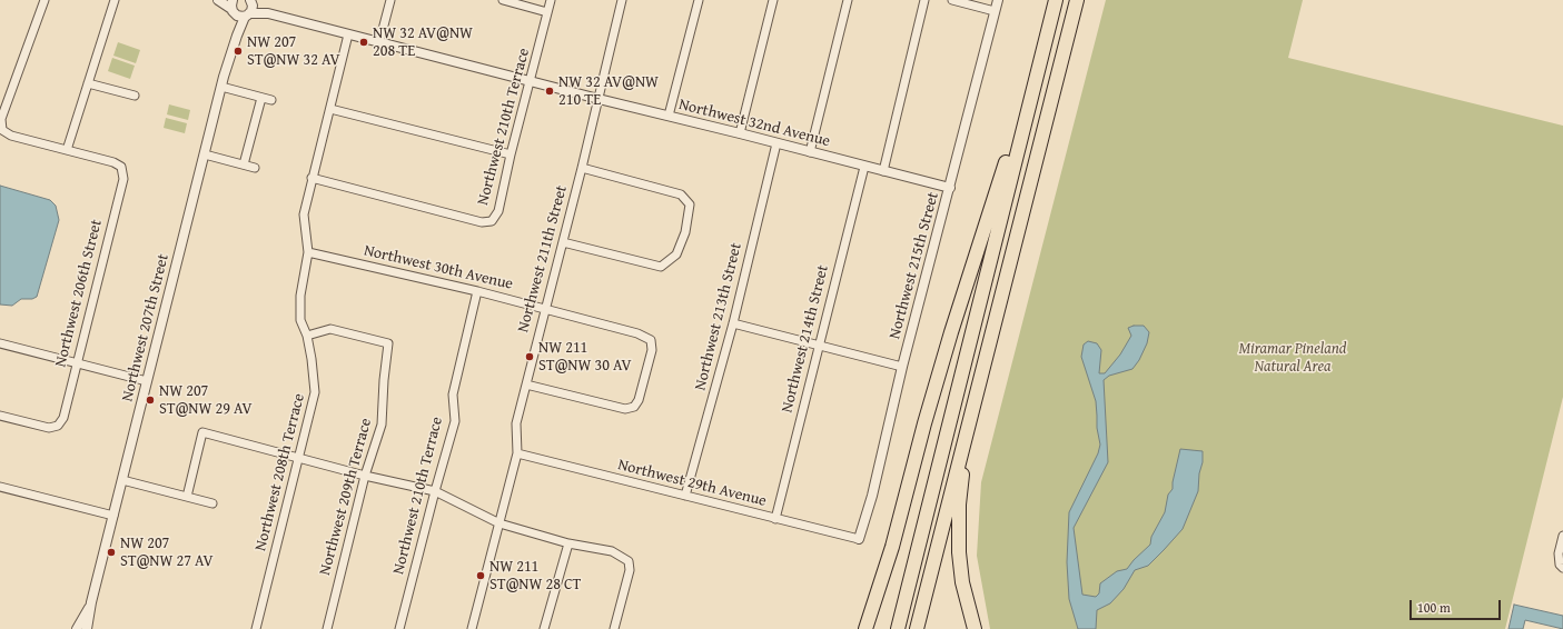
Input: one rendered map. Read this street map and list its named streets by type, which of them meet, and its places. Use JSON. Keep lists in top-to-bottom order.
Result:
{
  "streets": {
    "street": [
      "Northwest 32nd Avenue",
      "Northwest 210th Terrace",
      "Northwest 211th Street",
      "Northwest 215th Street",
      "Northwest 30th Avenue",
      "Northwest 206th Street",
      "Northwest 213th Street",
      "Northwest 207th Street",
      "Northwest 214th Street",
      "Northwest 208th Terrace",
      "Northwest 29th Avenue",
      "Northwest 209th Terrace"
    ]
  },
  "crossings": [
    ["Northwest 32nd Avenue", "Northwest 210th Terrace"],
    ["Northwest 32nd Avenue", "Northwest 211th Street"],
    ["Northwest 32nd Avenue", "Northwest 215th Street"],
    ["Northwest 32nd Avenue", "Northwest 213th Street"],
    ["Northwest 32nd Avenue", "Northwest 207th Street"],
    ["Northwest 32nd Avenue", "Northwest 214th Street"],
    ["Northwest 32nd Avenue", "Northwest 208th Terrace"],
    ["Northwest 210th Terrace", "Northwest 30th Avenue"],
    ["Northwest 210th Terrace", "Northwest 208th Terrace"],
    ["Northwest 211th Street", "Northwest 30th Avenue"],
    ["Northwest 211th Street", "Northwest 29th Avenue"],
    ["Northwest 215th Street", "Northwest 29th Avenue"],
    ["Northwest 30th Avenue", "Northwest 208th Terrace"],
    ["Northwest 213th Street", "Northwest 29th Avenue"],
    ["Northwest 214th Street", "Northwest 29th Avenue"],
    ["Northwest 208th Terrace", "Northwest 209th Terrace"]
  ],
  "parks": ["Miramar Pineland Natural Area"],
  "places": [
    "NW 32 AV@NW 208 TE",
    "NW 207 ST@NW 32 AV",
    "NW 32 AV@NW 210 TE",
    "NW 211 ST@NW 30 AV",
    "NW 207 ST@NW 29 AV",
    "NW 207 ST@NW 27 AV",
    "NW 211 ST@NW 28 CT"
  ],
  "scale_bar": "100 m"
}
